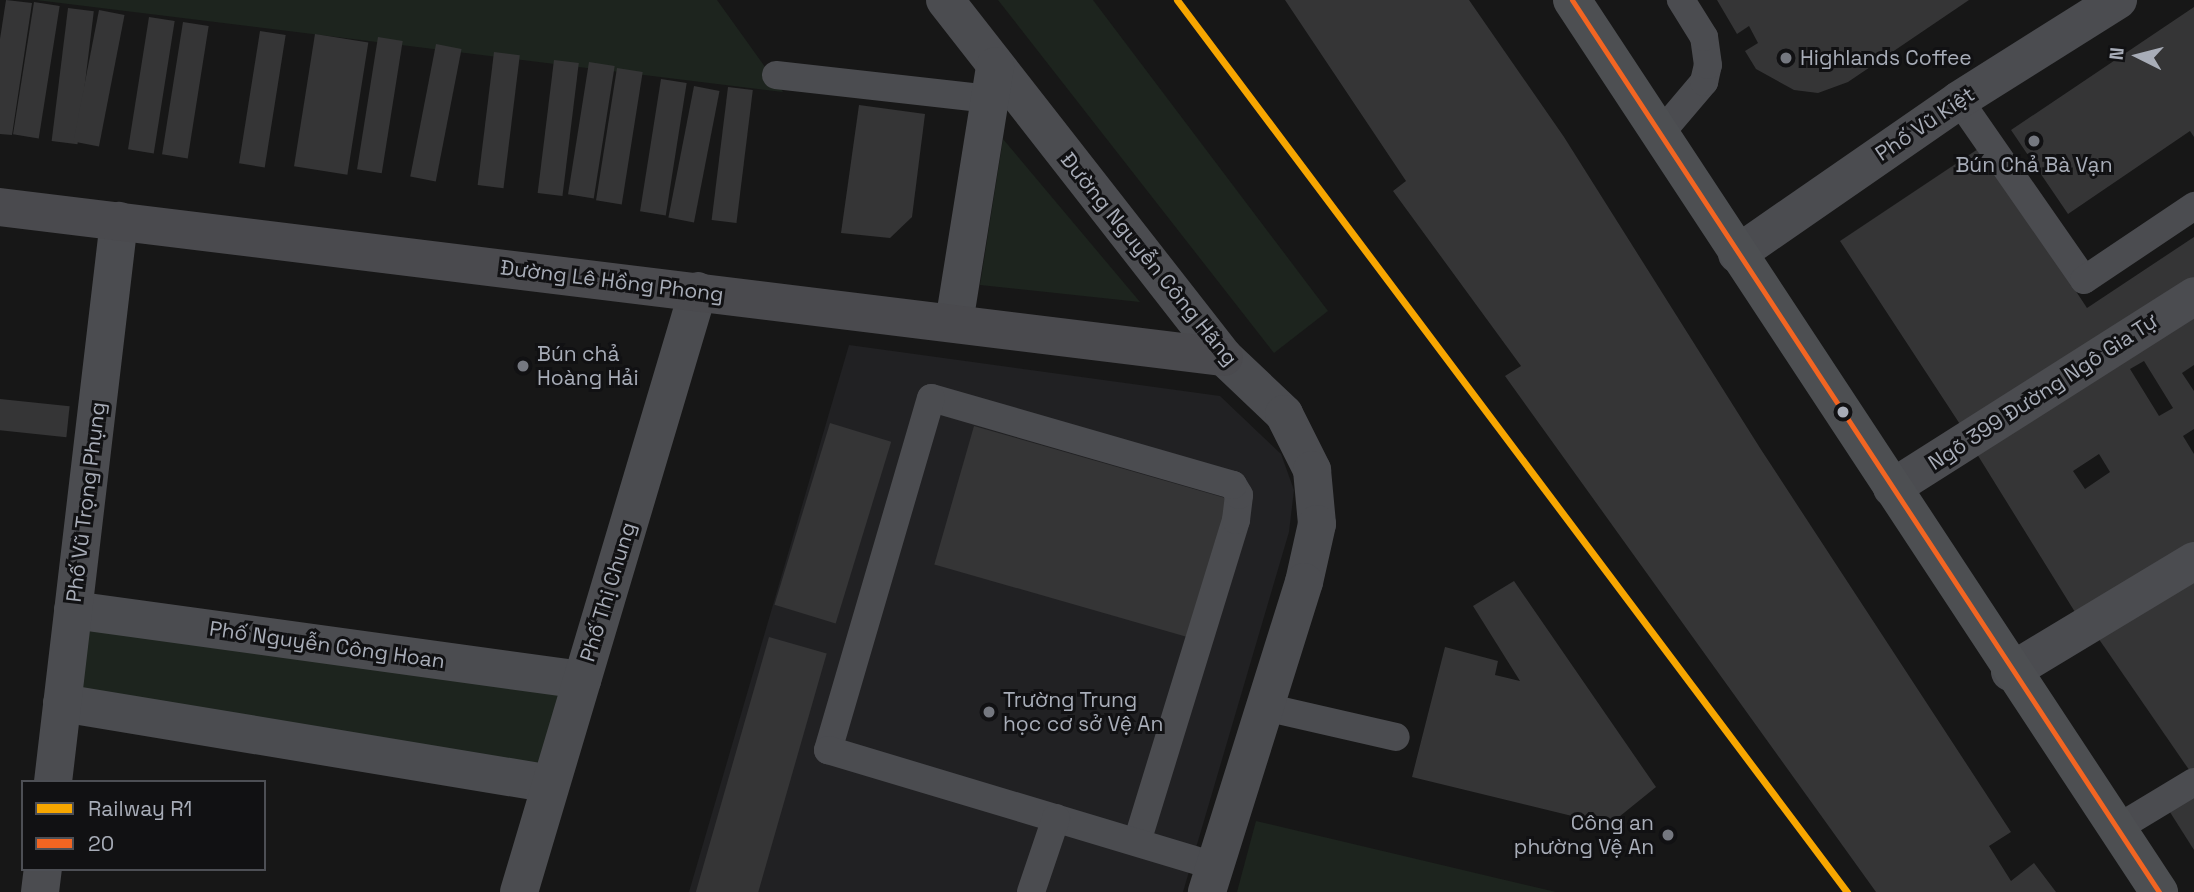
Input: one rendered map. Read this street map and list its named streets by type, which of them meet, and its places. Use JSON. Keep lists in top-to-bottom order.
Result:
{
  "streets": {
    "street": [
      "Phố Vũ Kiệt",
      "Đường Nguyễn Công Hãng",
      "Đường Lê Hồng Phong",
      "Ngõ 399 Đường Ngô Gia Tự",
      "Phố Vũ Trọng Phụng",
      "Phố Thị Chung",
      "Phố Nguyễn Công Hoan"
    ]
  },
  "crossings": [
    ["Đường Nguyễn Công Hãng", "Đường Lê Hồng Phong"],
    ["Đường Lê Hồng Phong", "Phố Vũ Trọng Phụng"],
    ["Đường Lê Hồng Phong", "Phố Thị Chung"],
    ["Phố Vũ Trọng Phụng", "Phố Nguyễn Công Hoan"],
    ["Phố Thị Chung", "Phố Nguyễn Công Hoan"]
  ],
  "places": [
    "Highlands Coffee",
    "Bún Chả Bà Vạn",
    "Bún chả Hoàng Hải",
    "Trường Trung học cơ sở Vệ An",
    "Công an phường Vệ An"
  ],
  "lines": ["rail line R1", "transit line 20"],
  "legend": ["Railway R1", "20"],
  "north": "left"
}
